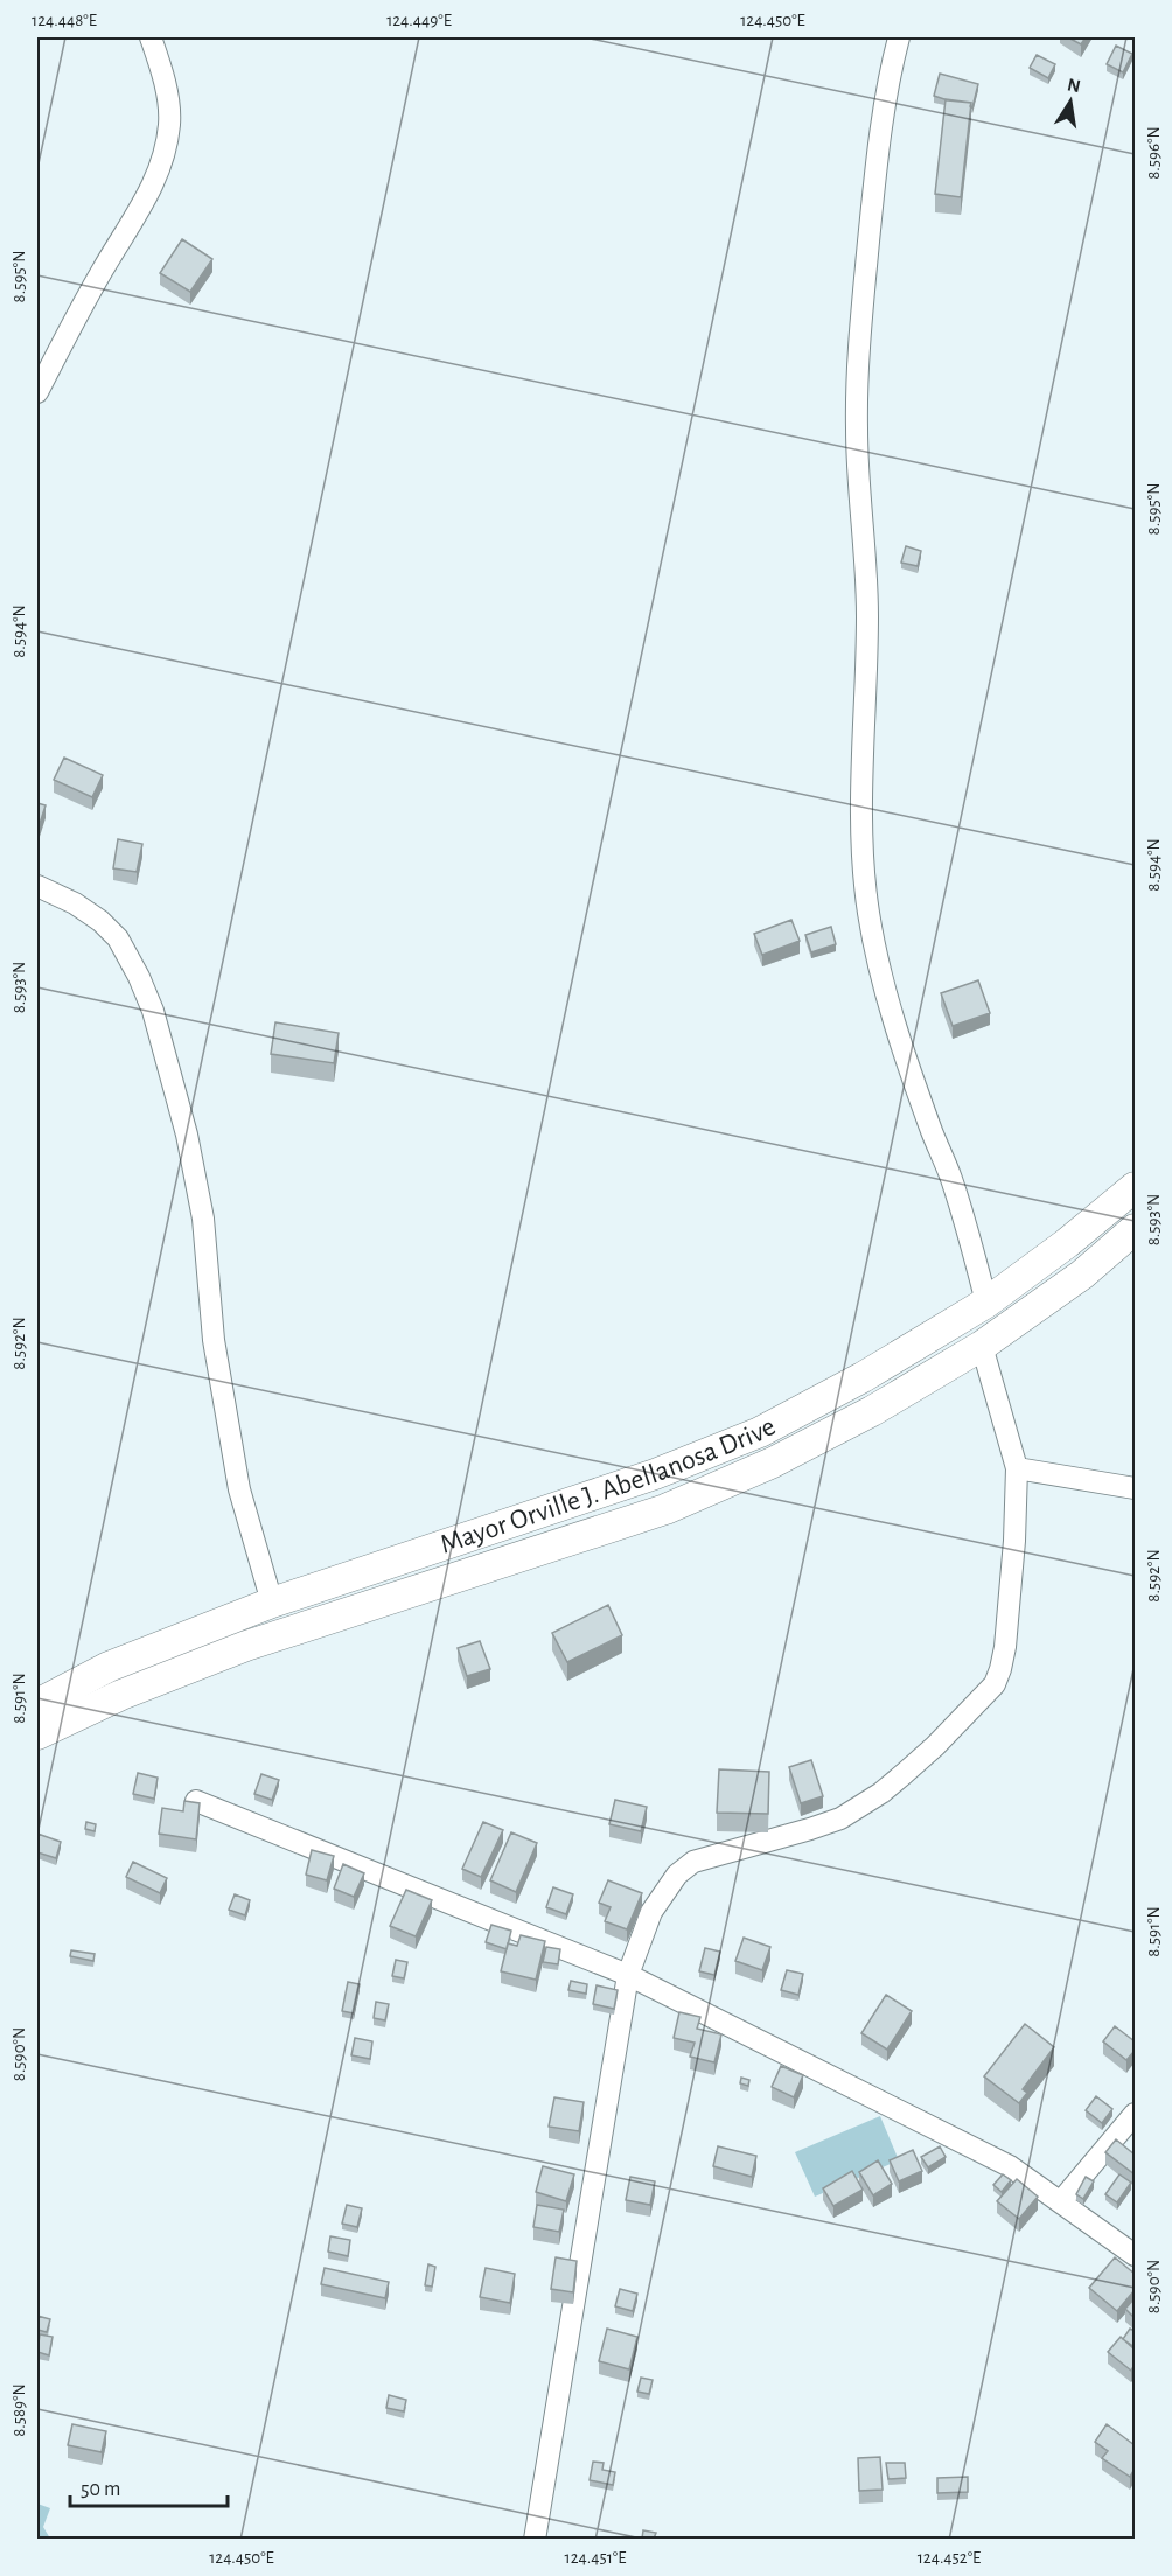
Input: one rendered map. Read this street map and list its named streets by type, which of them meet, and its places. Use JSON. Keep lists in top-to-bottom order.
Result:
{
  "streets": {
    "main road": ["Mayor Orville J. Abellanosa Drive"]
  },
  "scale_bar": "50 m",
  "north": "top",
  "coordinates": [
    "124.448°E",
    "124.449°E",
    "124.450°E",
    "8.596°N",
    "8.595°N",
    "8.594°N",
    "8.593°N",
    "8.592°N",
    "8.591°N",
    "8.590°N",
    "8.589°N",
    "124.451°E",
    "124.452°E"
  ]
}
